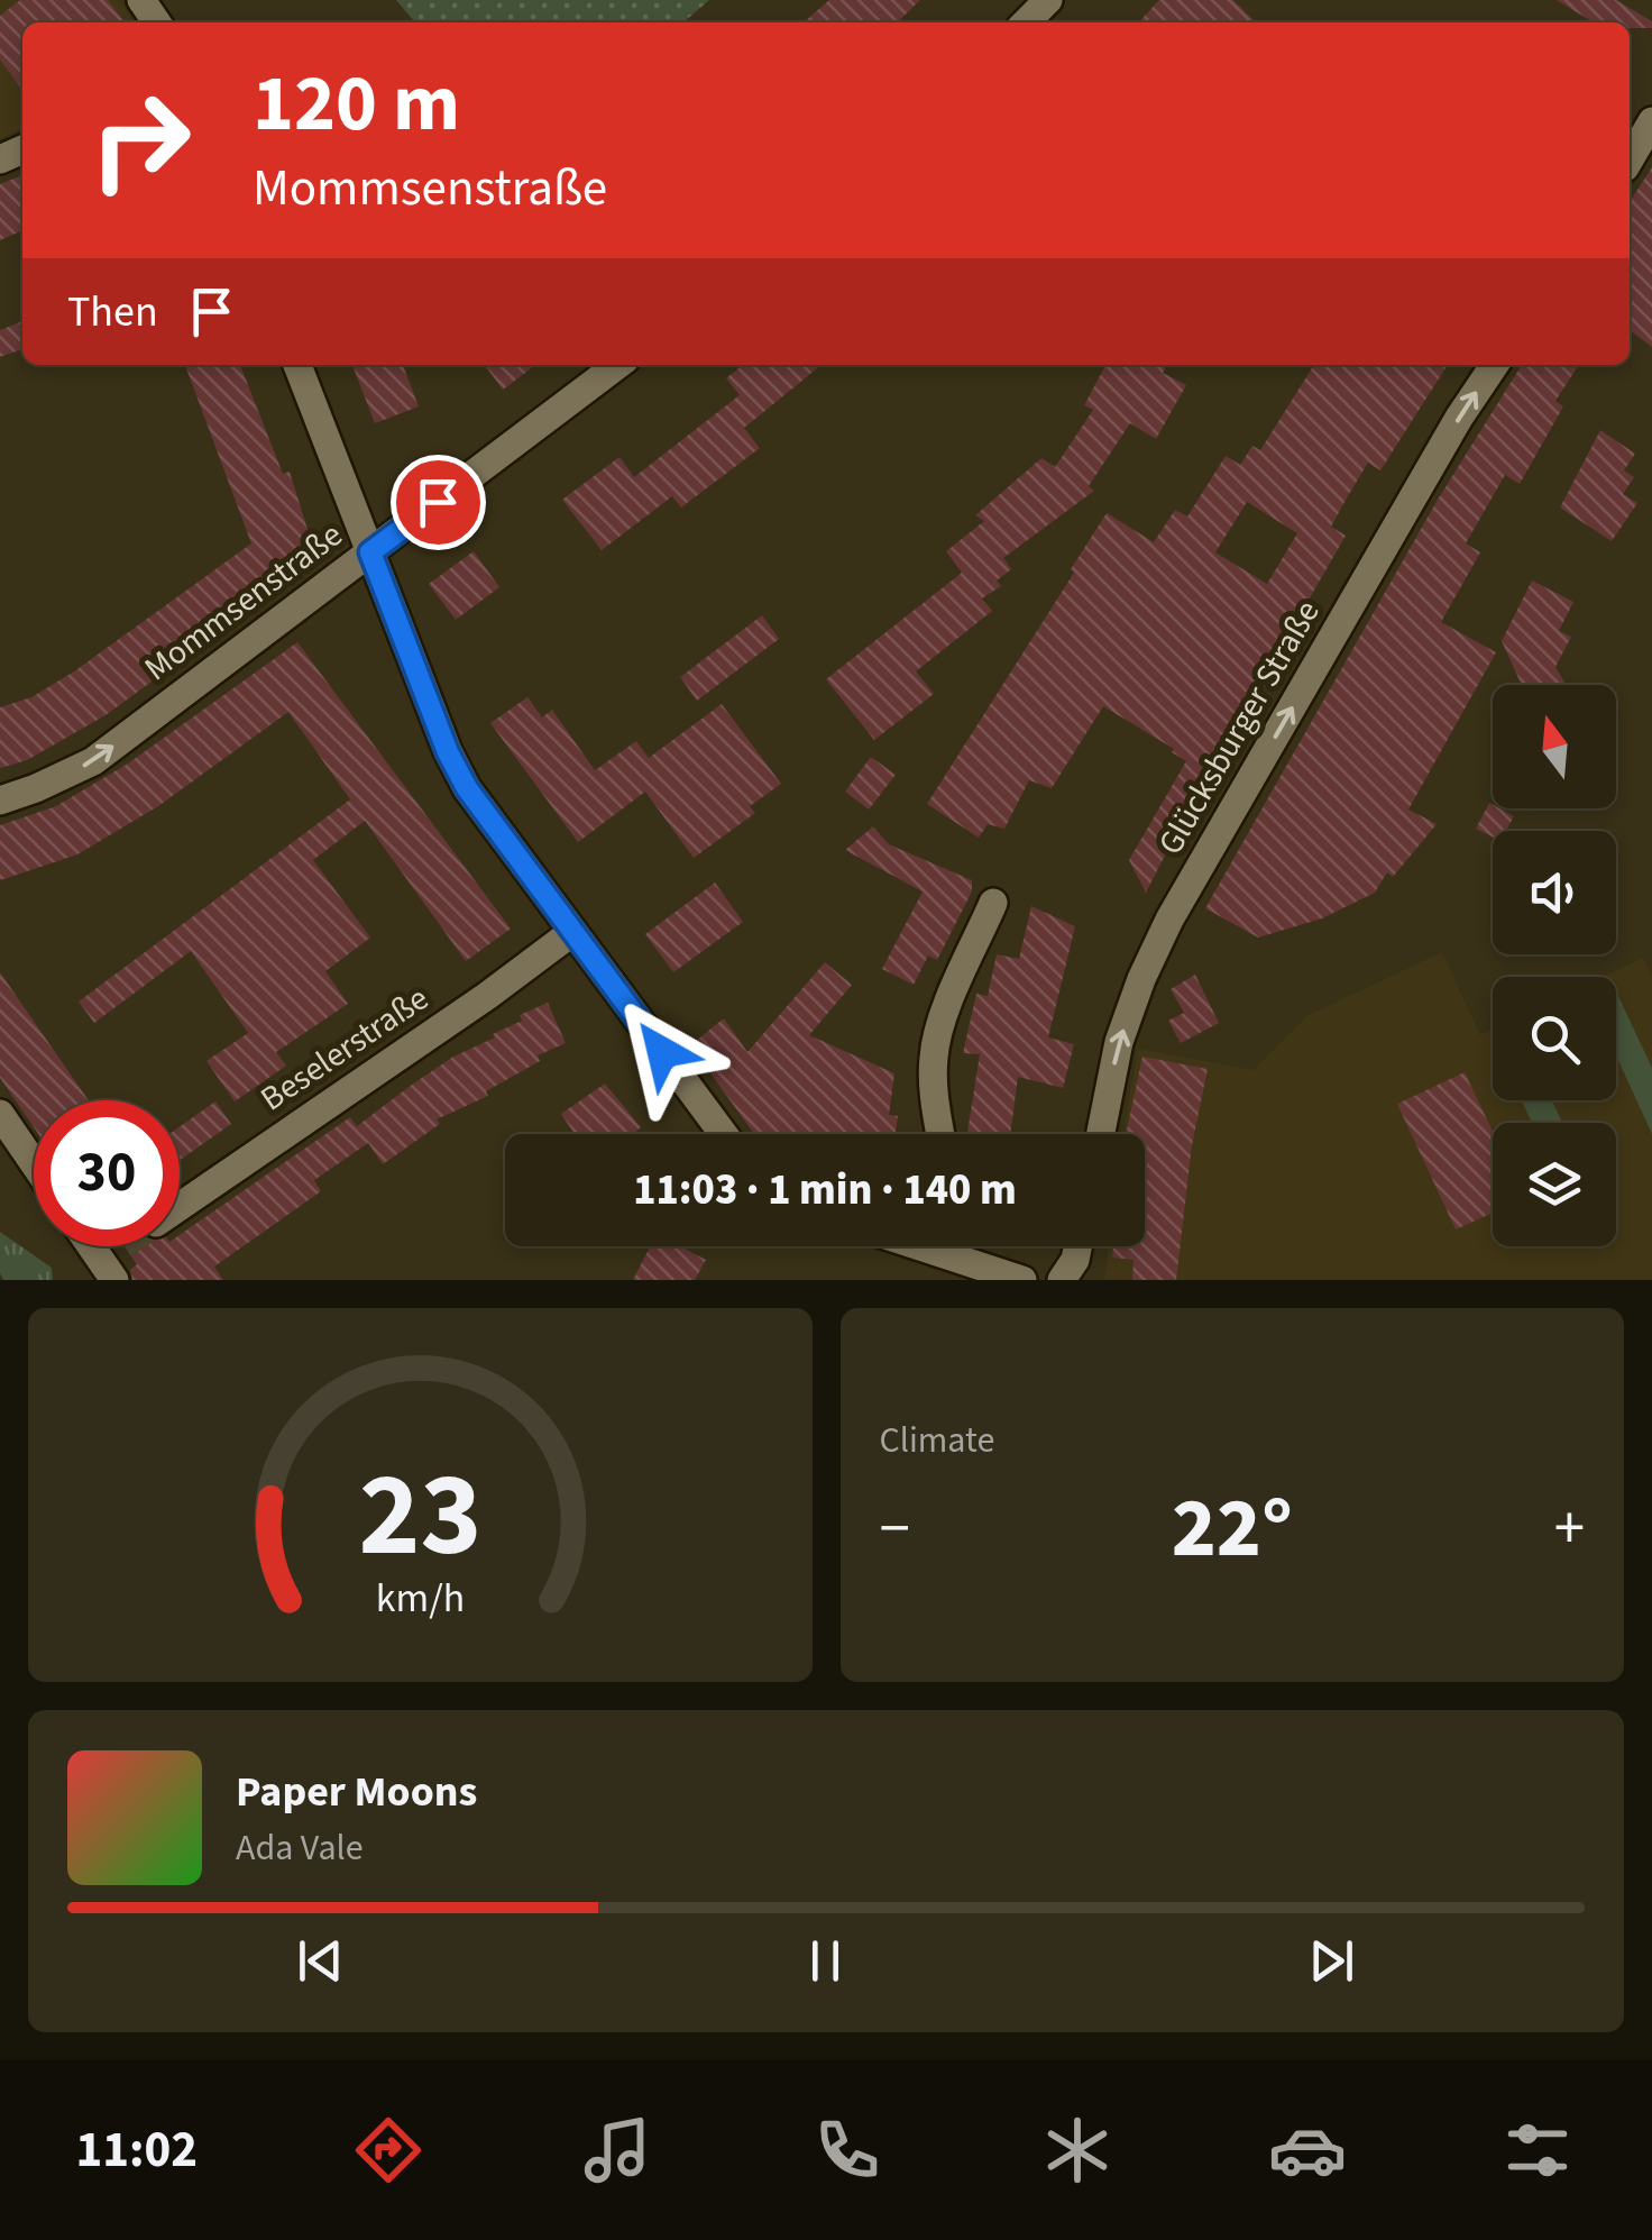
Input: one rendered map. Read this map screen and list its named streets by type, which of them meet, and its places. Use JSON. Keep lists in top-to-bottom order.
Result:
{
  "streets": {
    "street": ["Mommsenstraße", "Glücksburger Straße", "Beselerstraße"]
  },
  "one_way": ["Mommsenstraße", "Glücksburger Straße"],
  "north": "top",
  "page": {
    "turn": ["120 m", "Mommsenstraße"],
    "then": "Then",
    "limit": "30",
    "trip": "11:03 · 1 min · 140 m",
    "tile": "Climate",
    "heat": ["−", "22°", "+"],
    "song": ["Paper Moons", "Ada Vale"],
    "tabs": "11:02",
    "gauge": ["23", "km/h"]
  }
}
